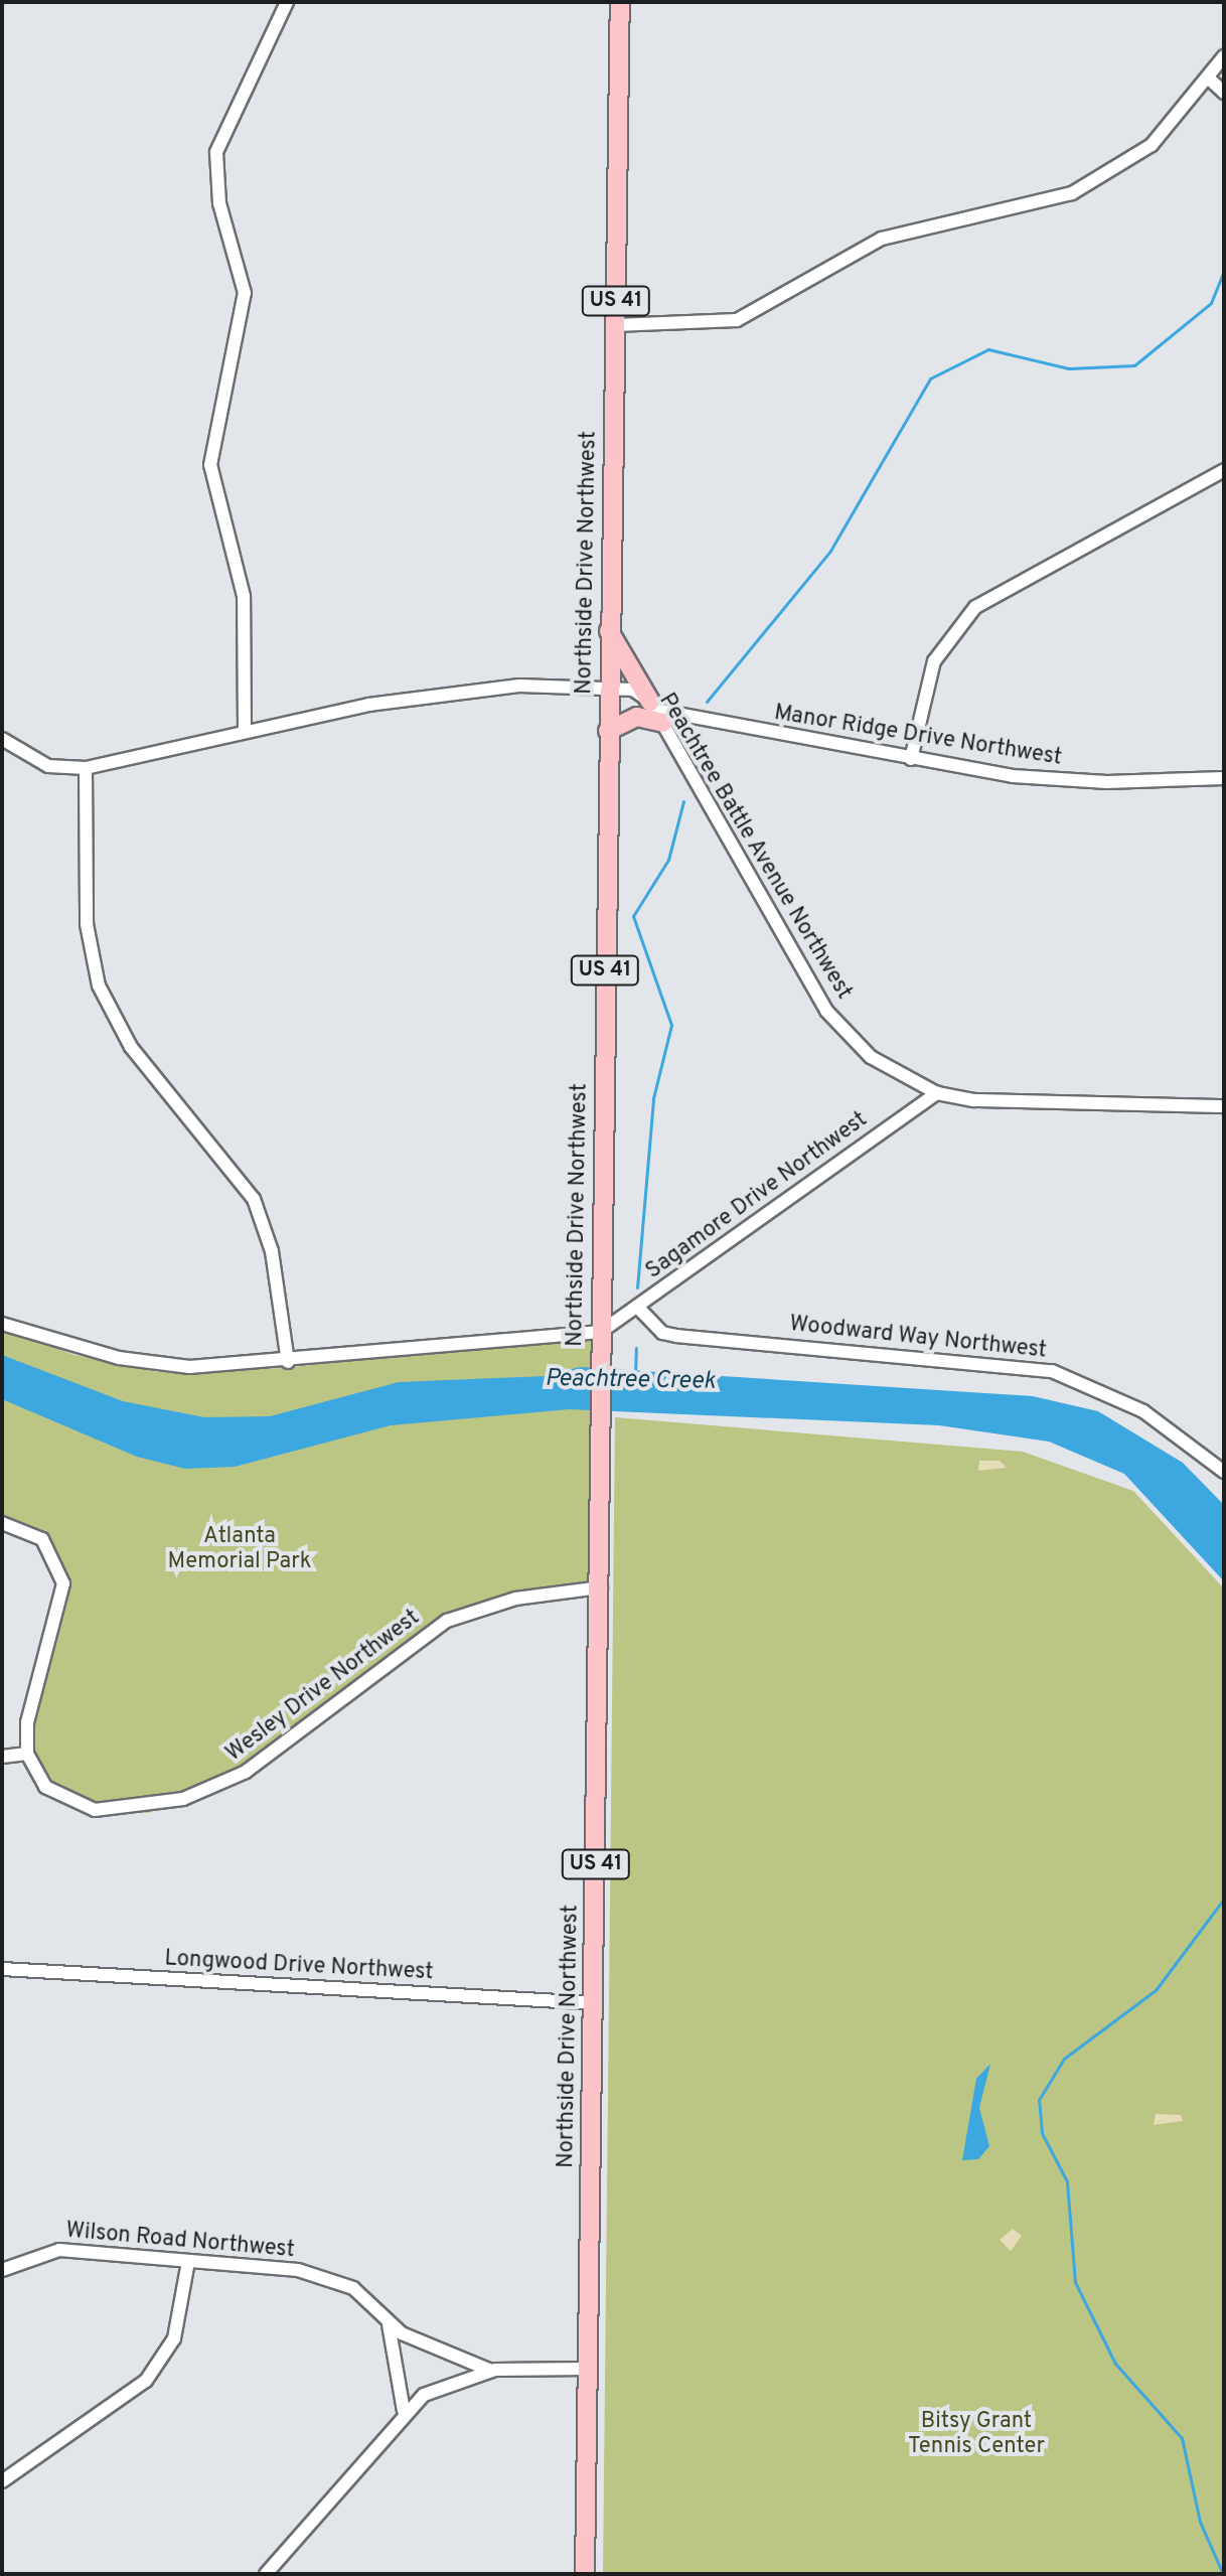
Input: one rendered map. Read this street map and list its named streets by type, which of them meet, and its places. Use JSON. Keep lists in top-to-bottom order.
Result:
{
  "streets": {
    "main road": ["US 41", "Northside Drive Northwest"],
    "street": [
      "Manor Ridge Drive Northwest",
      "Peachtree Battle Avenue Northwest",
      "Sagamore Drive Northwest",
      "Woodward Way Northwest",
      "Wesley Drive Northwest",
      "Longwood Drive Northwest",
      "Wilson Road Northwest"
    ]
  },
  "crossings": [
    ["Northside Drive Northwest", "Peachtree Battle Avenue Northwest"],
    ["Northside Drive Northwest", "Sagamore Drive Northwest"],
    ["Northside Drive Northwest", "Wesley Drive Northwest"],
    ["Northside Drive Northwest", "Longwood Drive Northwest"],
    ["Manor Ridge Drive Northwest", "Peachtree Battle Avenue Northwest"],
    ["Peachtree Battle Avenue Northwest", "Sagamore Drive Northwest"],
    ["Sagamore Drive Northwest", "Woodward Way Northwest"]
  ],
  "water": ["Peachtree Creek"],
  "parks": ["Atlanta Memorial Park", "Bitsy Grant Tennis Center"]
}
